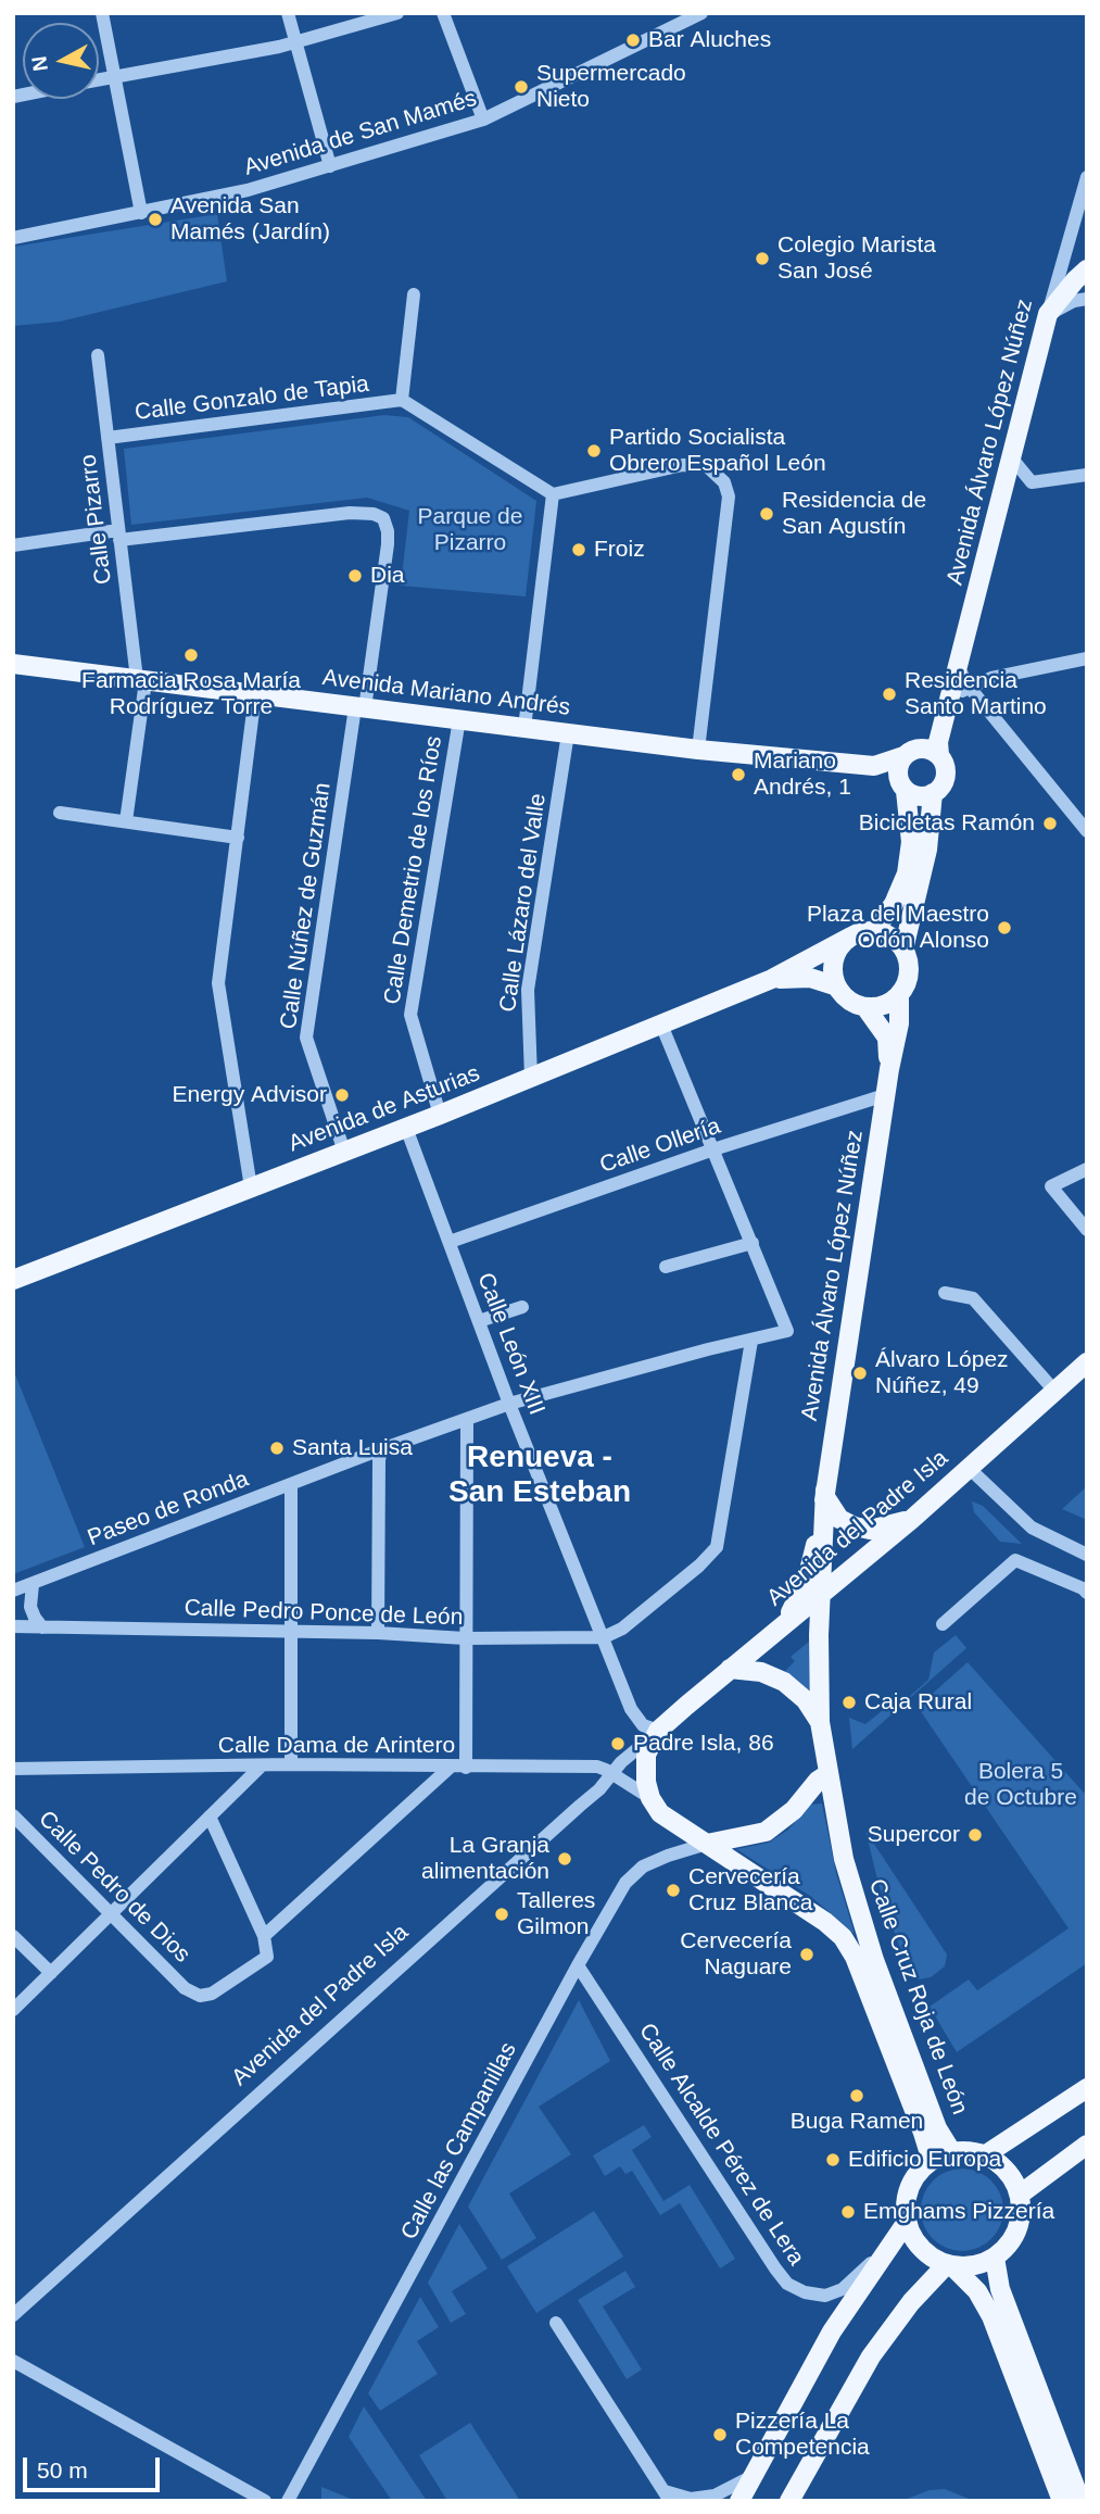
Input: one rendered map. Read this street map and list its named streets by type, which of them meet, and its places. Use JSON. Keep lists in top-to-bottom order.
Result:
{
  "streets": {
    "main road": [
      "Avenida Álvaro López Núñez",
      "Avenida Mariano Andrés",
      "Avenida de Asturias",
      "Avenida del Padre Isla",
      "Calle Cruz Roja de León"
    ],
    "street": [
      "Avenida de San Mamés",
      "Calle Gonzalo de Tapia",
      "Calle Pizarro",
      "Calle Demetrio de los Ríos",
      "Calle Lázaro del Valle",
      "Calle Núñez de Guzmán",
      "Calle Ollería",
      "Calle León XIII",
      "Paseo de Ronda",
      "Calle Pedro Ponce de León",
      "Calle Dama de Arintero",
      "Calle Pedro de Dios",
      "Calle las Campanillas",
      "Calle Alcalde Pérez de Lera"
    ]
  },
  "crossings": [
    ["Calle Gonzalo de Tapia", "Calle Pizarro"],
    ["Avenida Álvaro López Núñez", "Avenida Mariano Andrés"],
    ["Avenida Álvaro López Núñez", "Avenida de Asturias"],
    ["Avenida Álvaro López Núñez", "Calle Ollería"],
    ["Avenida Álvaro López Núñez", "Avenida del Padre Isla"],
    ["Avenida Álvaro López Núñez", "Calle Cruz Roja de León"],
    ["Calle Pizarro", "Avenida Mariano Andrés"],
    ["Calle Pizarro", "Calle Núñez de Guzmán"],
    ["Avenida Mariano Andrés", "Calle Demetrio de los Ríos"],
    ["Avenida Mariano Andrés", "Calle Lázaro del Valle"],
    ["Avenida Mariano Andrés", "Calle Núñez de Guzmán"],
    ["Calle Demetrio de los Ríos", "Avenida de Asturias"],
    ["Calle Lázaro del Valle", "Avenida de Asturias"],
    ["Calle Núñez de Guzmán", "Avenida de Asturias"],
    ["Avenida de Asturias", "Calle León XIII"],
    ["Calle Ollería", "Calle León XIII"],
    ["Calle León XIII", "Paseo de Ronda"],
    ["Calle León XIII", "Avenida del Padre Isla"],
    ["Calle León XIII", "Calle Pedro Ponce de León"],
    ["Calle León XIII", "Calle Dama de Arintero"],
    ["Calle León XIII", "Calle Cruz Roja de León"],
    ["Calle León XIII", "Calle las Campanillas"],
    ["Avenida del Padre Isla", "Calle Dama de Arintero"],
    ["Avenida del Padre Isla", "Calle Cruz Roja de León"],
    ["Avenida del Padre Isla", "Calle las Campanillas"],
    ["Calle Dama de Arintero", "Calle Cruz Roja de León"],
    ["Calle Dama de Arintero", "Calle las Campanillas"],
    ["Calle Cruz Roja de León", "Calle las Campanillas"],
    ["Calle las Campanillas", "Calle Alcalde Pérez de Lera"]
  ],
  "districts": ["Renueva - San Esteban"],
  "parks": ["Parque de Pizarro", "Bolera 5 de Octubre"],
  "places": [
    "Bar Aluches",
    "Supermercado Nieto",
    "Avenida San Mamés (Jardín)",
    "Colegio Marista San José",
    "Partido Socialista Obrero Español León",
    "Residencia de San Agustín",
    "Froiz",
    "Dia",
    "Farmacia Rosa María Rodríguez Torre",
    "Residencia Santo Martino",
    "Mariano Andrés, 1",
    "Bicicletas Ramón",
    "Plaza del Maestro Odón Alonso",
    "Energy Advisor",
    "Álvaro López Núñez, 49",
    "Santa Luisa",
    "Caja Rural",
    "Padre Isla, 86",
    "Supercor",
    "La Granja alimentación",
    "Cervecería Cruz Blanca",
    "Talleres Gilmon",
    "Cervecería Naguare",
    "Buga Ramen",
    "Edificio Europa",
    "Emghams Pizzería",
    "Pizzería La Competencia"
  ],
  "scale_bar": "50 m",
  "north": "left"
}
